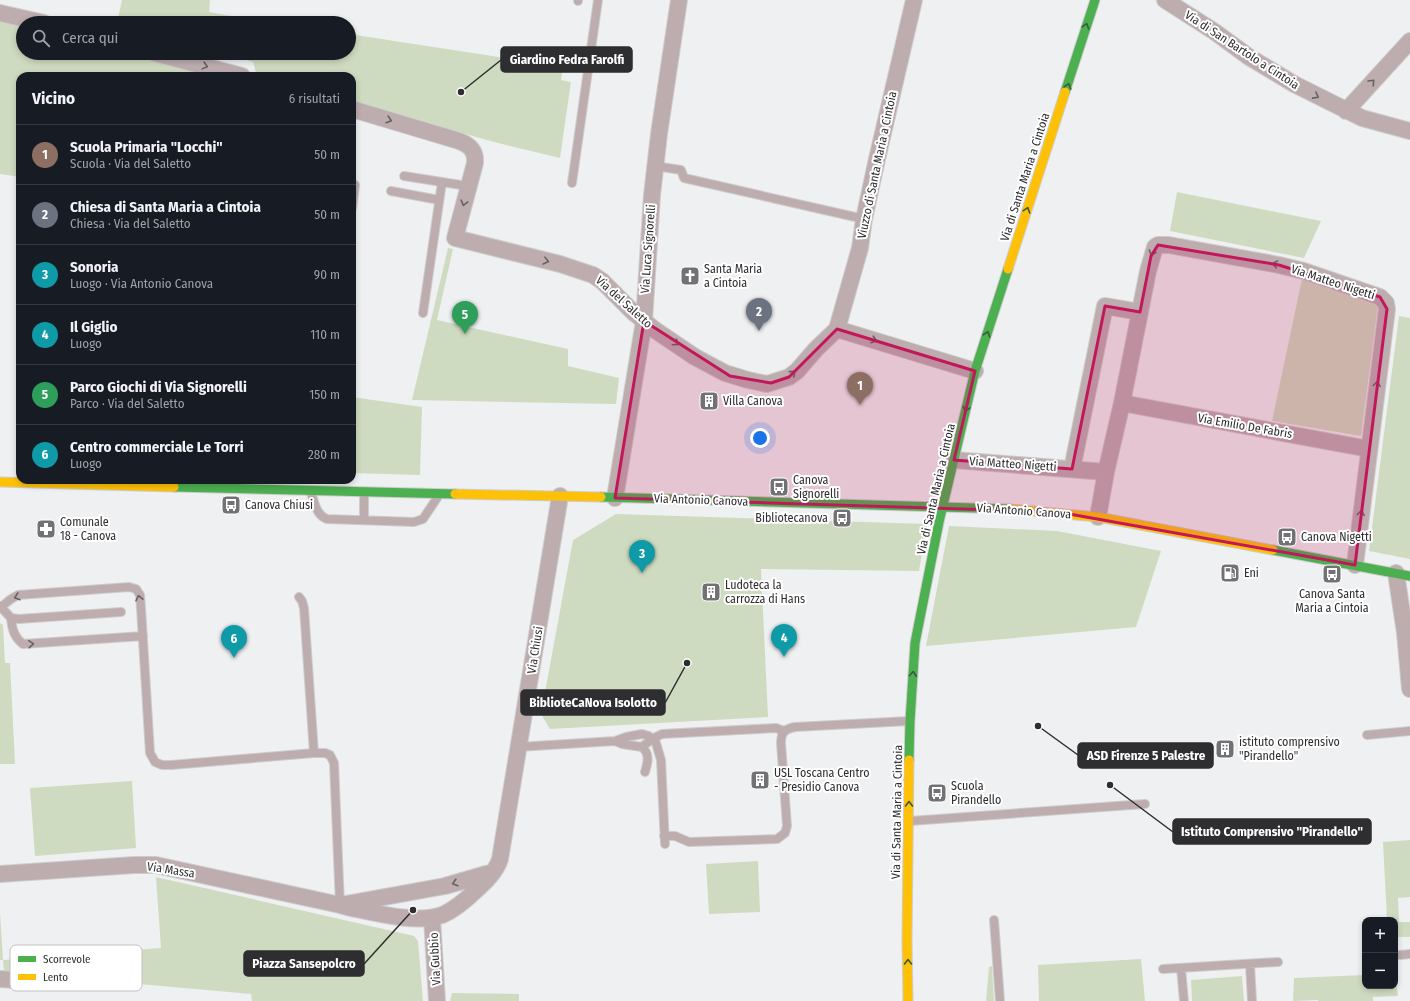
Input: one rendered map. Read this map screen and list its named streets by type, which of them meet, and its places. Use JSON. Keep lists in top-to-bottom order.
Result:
{
  "streets": {
    "street": [
      "Via di San Bartolo a Cintoia",
      "Viuzzo di Santa Maria a Cintoia",
      "Via di Santa Maria a Cintoia",
      "Via Luca Signorelli",
      "Via Matteo Nigetti",
      "Via del Saletto",
      "Via Emilio De Fabris",
      "Via Antonio Canova",
      "Via Chiusi",
      "Via Massa",
      "Via Gubbio"
    ]
  },
  "crossings": [
    ["Viuzzo di Santa Maria a Cintoia", "Via del Saletto"],
    ["Via di Santa Maria a Cintoia", "Via Matteo Nigetti"],
    ["Via di Santa Maria a Cintoia", "Via Antonio Canova"],
    ["Via Luca Signorelli", "Via del Saletto"],
    ["Via Luca Signorelli", "Via Antonio Canova"],
    ["Via Matteo Nigetti", "Via Emilio De Fabris"],
    ["Via Matteo Nigetti", "Via Antonio Canova"],
    ["Via Antonio Canova", "Via Chiusi"],
    ["Via Chiusi", "Via Massa"],
    ["Via Chiusi", "Via Gubbio"],
    ["Via Massa", "Via Gubbio"]
  ],
  "one_way": ["Via di San Bartolo a Cintoia", "Via di Santa Maria a Cintoia", "Via del Saletto"],
  "places": {
    "other": [
      "Giardino Fedra Farolfi",
      "BiblioteCaNova Isolotto",
      "ASD Firenze 5 Palestre",
      "Istituto Comprensivo \"Pirandello\"",
      "Piazza Sansepolcro"
    ],
    "church": ["Santa Maria a Cintoia"],
    "building": [
      "Villa Canova",
      "Ludoteca la carrozza di Hans",
      "istituto comprensivo \"Pirandello\"",
      "USL Toscana Centro - Presidio Canova"
    ],
    "bus stop": [
      "Canova Signorelli",
      "Canova Chiusi",
      "Bibliotecanova",
      "Canova Nigetti",
      "Canova Santa Maria a Cintoia",
      "Scuola Pirandello"
    ],
    "pharmacy": ["Comunale 18 - Canova"],
    "fuel station": ["Eni"]
  },
  "legend": ["Scorrevole", "Lento"],
  "page": {
    "search": "Cerca qui",
    "heading": ["Vicino", "6 risultati"],
    "list": [
      {
        "mark": "1",
        "name": "Scuola Primaria \"Locchi\"",
        "note": "Scuola · Via del Saletto",
        "value": "50 m"
      },
      {
        "mark": "2",
        "name": "Chiesa di Santa Maria a Cintoia",
        "note": "Chiesa · Via del Saletto",
        "value": "50 m"
      },
      {
        "mark": "3",
        "name": "Sonoria",
        "note": "Luogo · Via Antonio Canova",
        "value": "90 m"
      },
      {
        "mark": "4",
        "name": "Il Giglio",
        "note": "Luogo",
        "value": "110 m"
      },
      {
        "mark": "5",
        "name": "Parco Giochi di Via Signorelli",
        "note": "Parco · Via del Saletto",
        "value": "150 m"
      },
      {
        "mark": "6",
        "name": "Centro commerciale Le Torri",
        "note": "Luogo",
        "value": "280 m"
      }
    ],
    "pins": [
      "2",
      "5",
      "1",
      "3",
      "4",
      "6"
    ],
    "map_buttons": ["+", "−"]
  }
}
